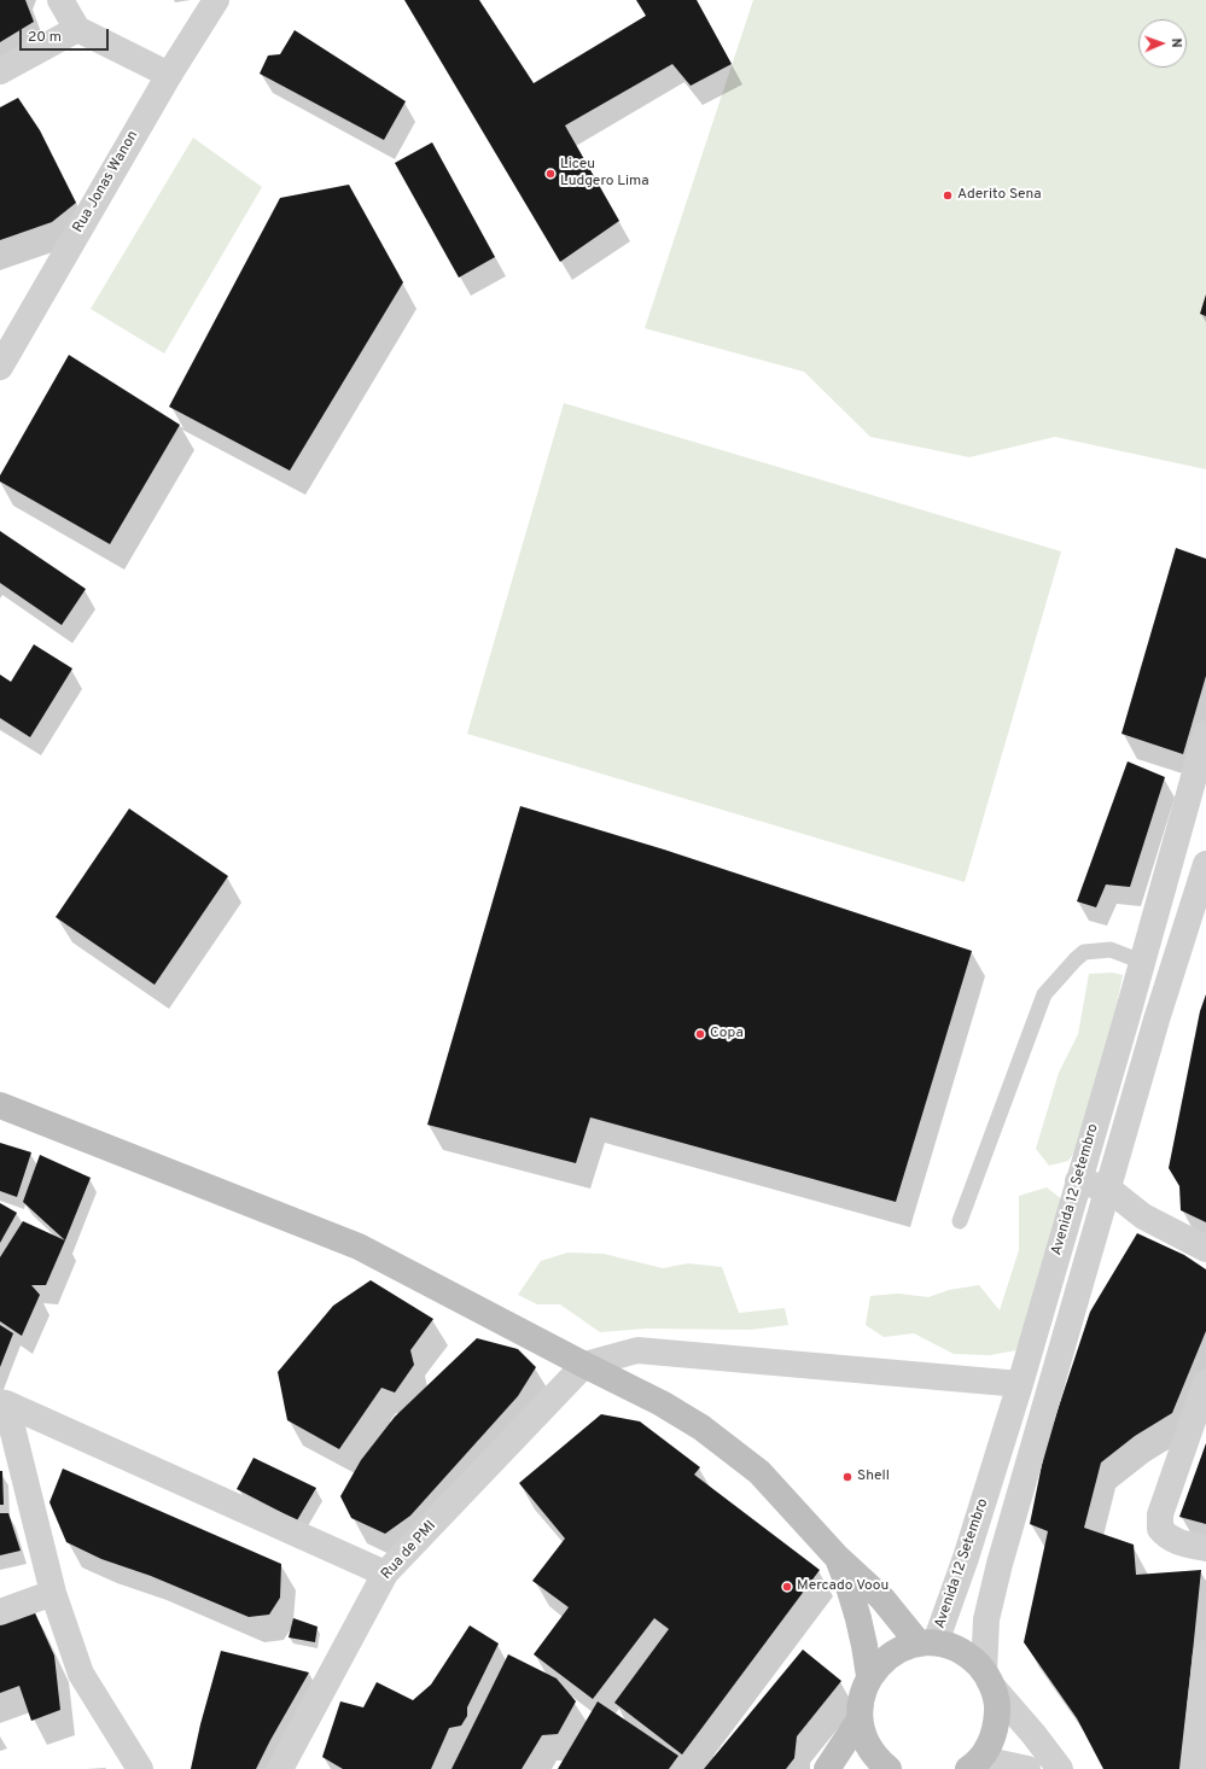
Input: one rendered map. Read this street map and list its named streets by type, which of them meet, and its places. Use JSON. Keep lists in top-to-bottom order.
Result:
{
  "streets": {
    "street": ["Rua Jonas Wanon", "Avenida 12 Setembro", "Rua de PMI"]
  },
  "places": [
    "Liceu Ludgero Lima",
    "Aderito Sena",
    "Copa",
    "Shell",
    "Mercado Voou"
  ],
  "scale_bar": "20 m",
  "north": "right"
}
